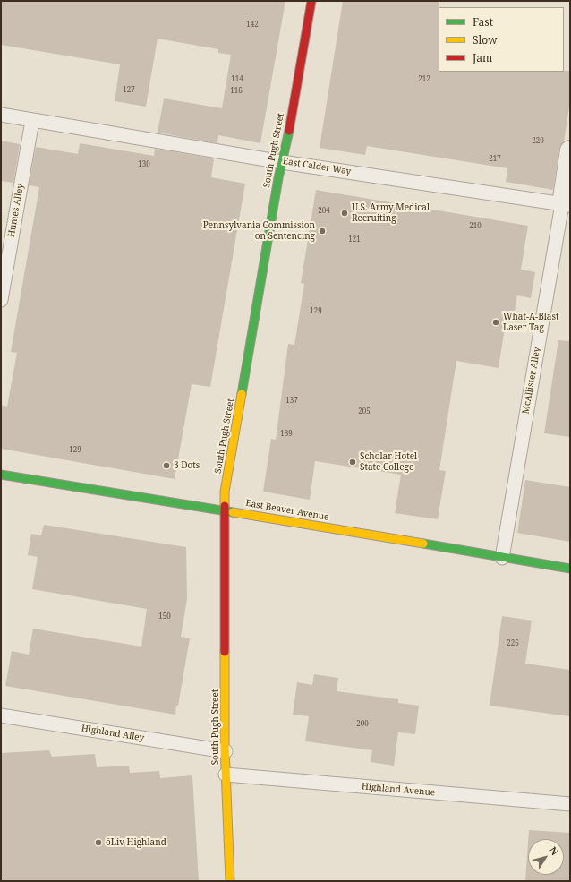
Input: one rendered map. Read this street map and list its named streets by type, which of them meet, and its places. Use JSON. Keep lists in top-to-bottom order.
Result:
{
  "streets": {
    "street": ["South Pugh Street", "East Beaver Avenue"],
    "lane": [
      "East Calder Way",
      "Humes Alley",
      "McAllister Alley",
      "Highland Alley",
      "Highland Avenue"
    ]
  },
  "crossings": [
    ["South Pugh Street", "East Calder Way"],
    ["South Pugh Street", "East Beaver Avenue"],
    ["South Pugh Street", "Highland Alley"],
    ["South Pugh Street", "Highland Avenue"],
    ["East Calder Way", "Humes Alley"],
    ["East Calder Way", "McAllister Alley"],
    ["McAllister Alley", "East Beaver Avenue"]
  ],
  "places": [
    "U.S. Army Medical Recruiting",
    "Pennsylvania Commission on Sentencing",
    "What-A-Blast Laser Tag",
    "Scholar Hotel State College",
    "3 Dots",
    "ōLiv Highland"
  ],
  "house_numbers": [
    "142",
    "114",
    "212",
    "127",
    "116",
    "220",
    "217",
    "130",
    "204",
    "210",
    "121",
    "129",
    "137",
    "205",
    "139",
    "129",
    "150",
    "226",
    "200"
  ],
  "legend": ["Fast", "Slow", "Jam"],
  "north": "top right"
}
